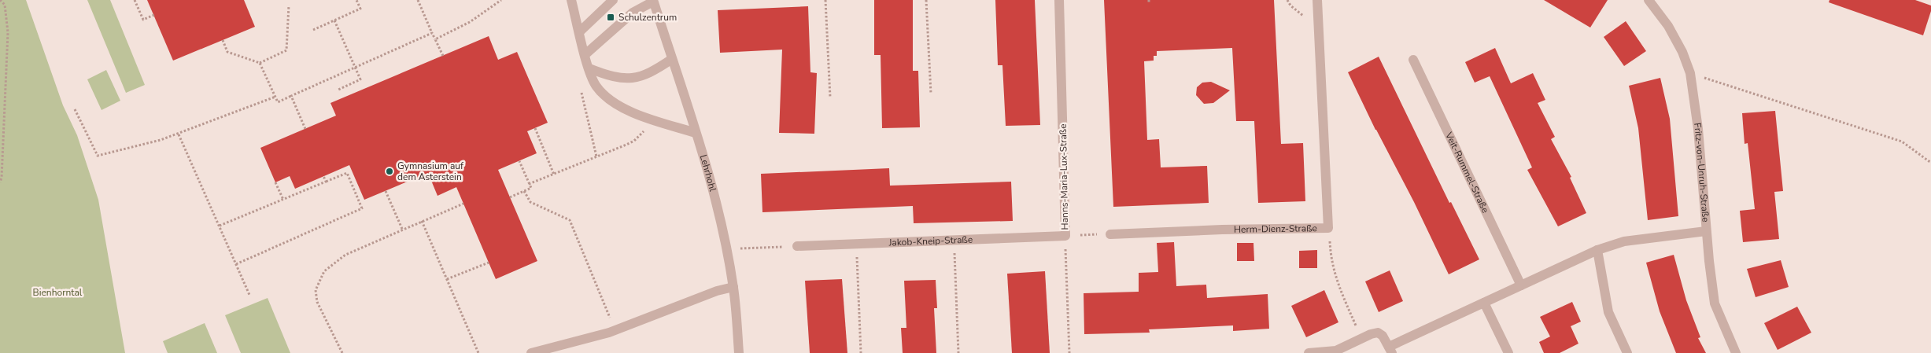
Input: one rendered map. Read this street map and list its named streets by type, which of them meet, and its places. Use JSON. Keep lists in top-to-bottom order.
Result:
{
  "streets": {
    "street": [
      "Veit-Rummel-Straße",
      "Fritz-von-Unruh-Straße",
      "Lehrhohl",
      "Hanns-Maria-Lux-Straße",
      "Herm-Dienz-Straße",
      "Jakob-Kneip-Straße"
    ]
  },
  "crossings": [
    ["Hanns-Maria-Lux-Straße", "Jakob-Kneip-Straße"]
  ],
  "parks": ["Bienhorntal"],
  "places": {
    "transit": ["Schulzentrum"],
    "other": ["Gymnasium auf dem Asterstein"]
  }
}
